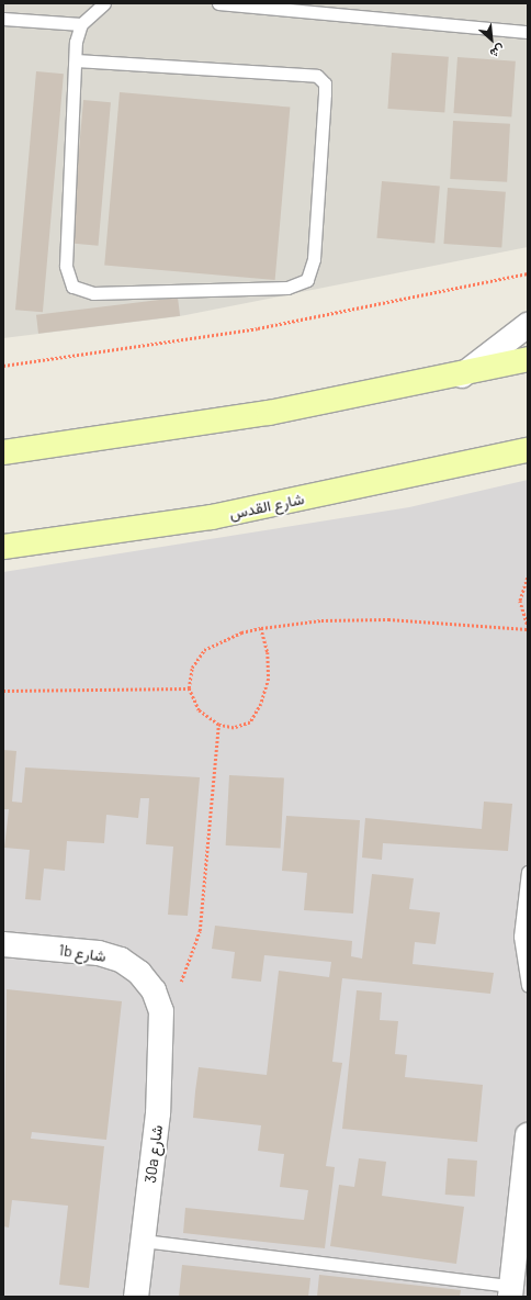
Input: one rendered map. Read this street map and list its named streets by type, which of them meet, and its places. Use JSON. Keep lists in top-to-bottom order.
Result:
{
  "streets": {
    "main road": ["شارع القدس"],
    "street": ["1b شارع", "30a شارع"]
  },
  "crossings": [
    ["1b شارع", "30a شارع"]
  ],
  "north": "bottom right"
}
